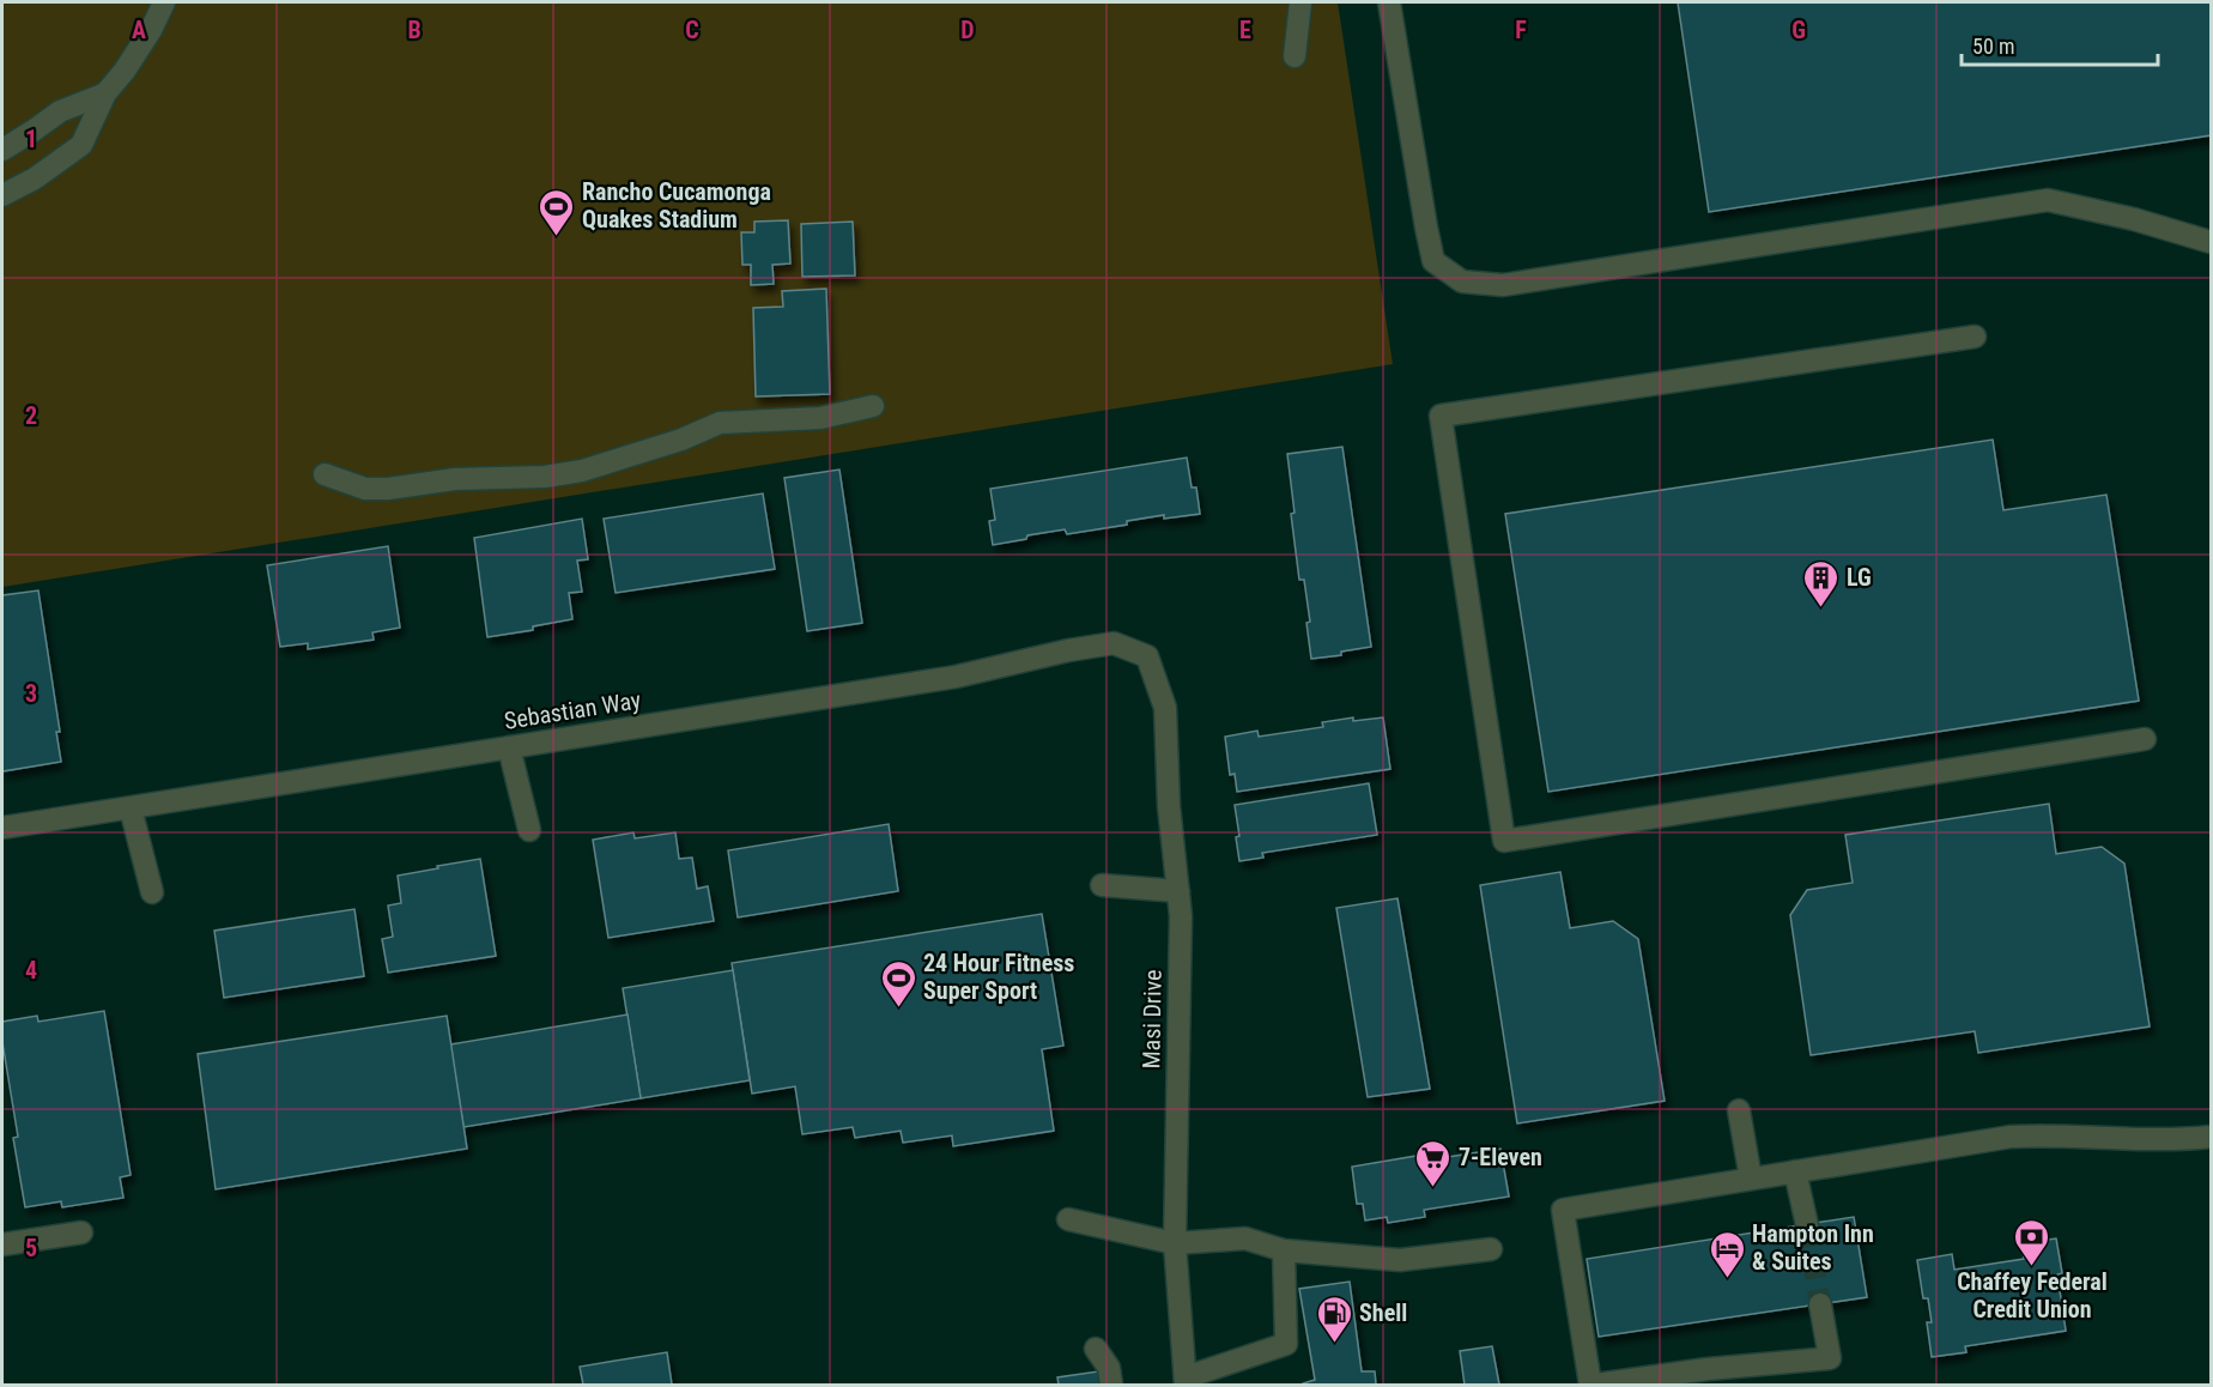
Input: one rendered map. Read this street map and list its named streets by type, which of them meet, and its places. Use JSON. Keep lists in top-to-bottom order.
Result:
{
  "streets": {
    "street": ["Sebastian Way", "Masi Drive"]
  },
  "crossings": [
    ["Sebastian Way", "Masi Drive"]
  ],
  "places": {
    "sports": ["Rancho Cucamonga Quakes Stadium", "24 Hour Fitness Super Sport"],
    "building": ["LG"],
    "supermarket": ["7-Eleven"],
    "bank": ["Chaffey Federal Credit Union"],
    "hotel": ["Hampton Inn & Suites"],
    "fuel station": ["Shell"]
  },
  "scale_bar": "50 m",
  "grid": {
    "columns": [
      "A",
      "B",
      "C",
      "D",
      "E",
      "F",
      "G"
    ],
    "rows": [
      "1",
      "2",
      "3",
      "4",
      "5"
    ]
  }
}
